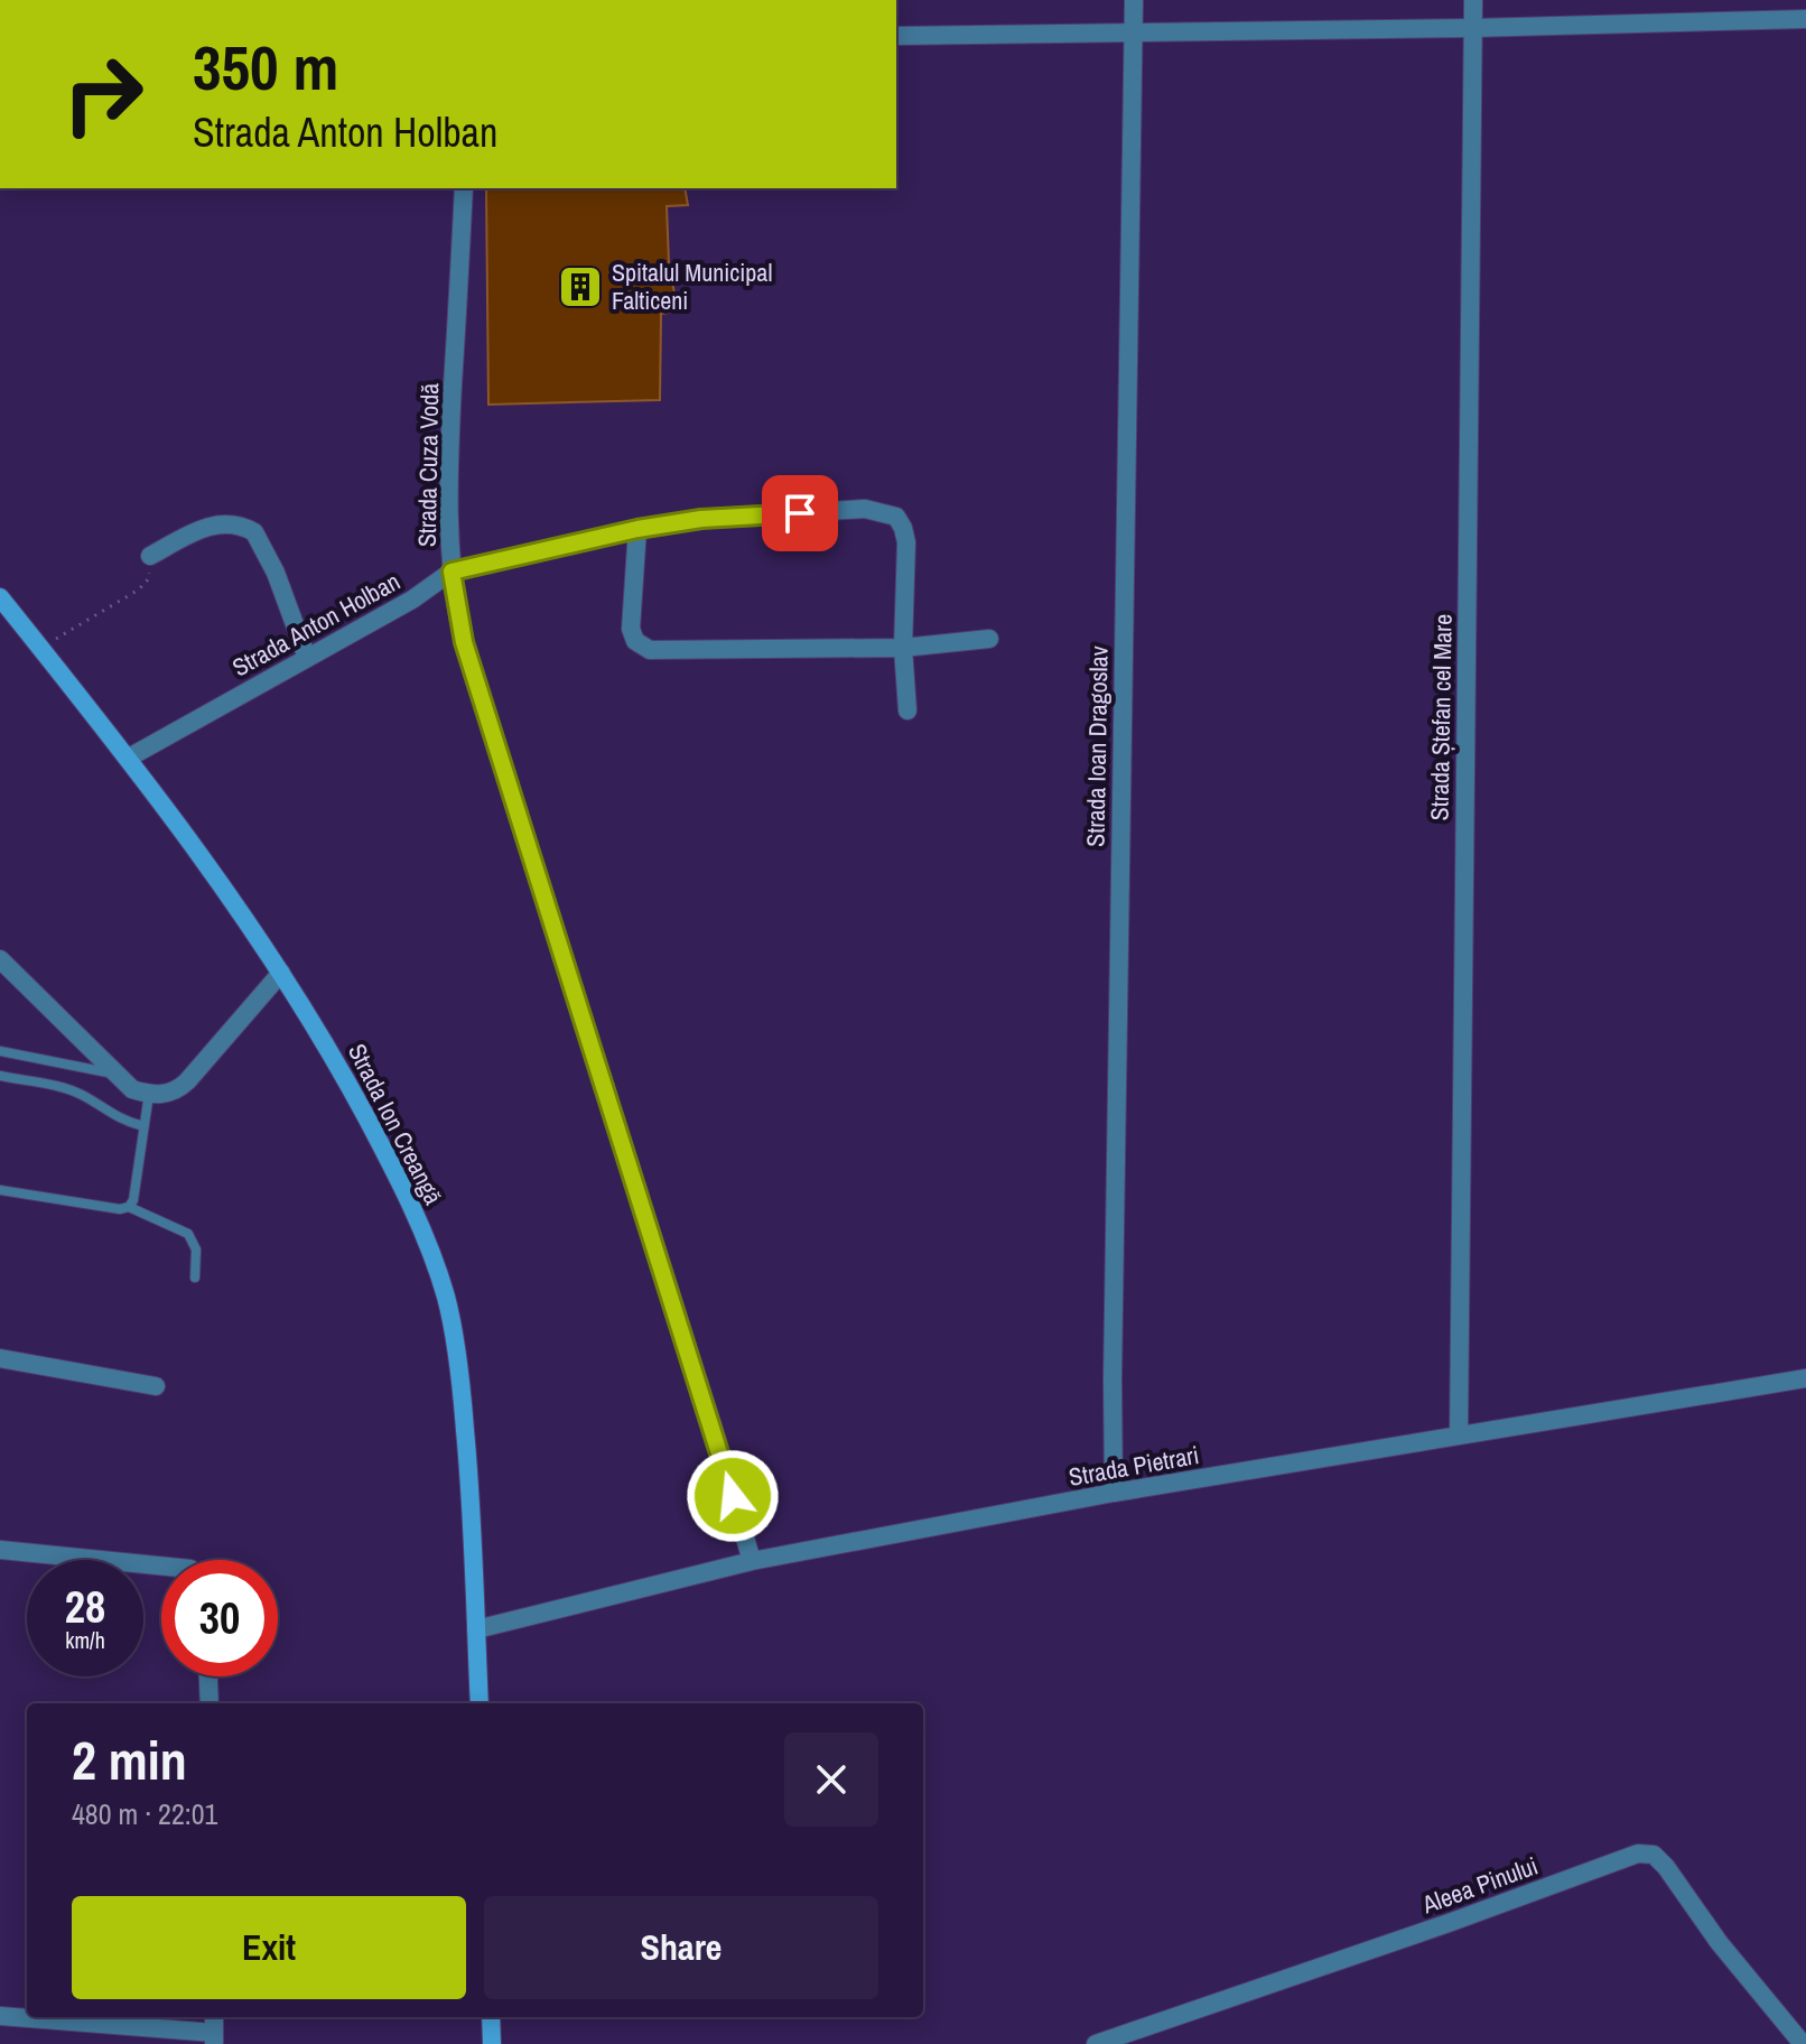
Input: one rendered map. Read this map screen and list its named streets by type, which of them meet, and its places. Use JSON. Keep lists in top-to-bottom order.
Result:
{
  "streets": {
    "main road": ["Strada Ion Creangă"],
    "street": [
      "Strada Cuza Vodă",
      "Strada Anton Holban",
      "Strada Ștefan cel Mare",
      "Strada Ioan Dragoslav",
      "Strada Pietrari",
      "Aleea Pinului"
    ]
  },
  "crossings": [
    ["Strada Cuza Vodă", "Strada Anton Holban"],
    ["Strada Cuza Vodă", "Strada Pietrari"],
    ["Strada Anton Holban", "Strada Ion Creangă"],
    ["Strada Ștefan cel Mare", "Strada Pietrari"],
    ["Strada Ioan Dragoslav", "Strada Pietrari"],
    ["Strada Ion Creangă", "Strada Pietrari"]
  ],
  "places": {
    "building": ["Spitalul Municipal Falticeni"]
  },
  "page": {
    "turn": ["350 m", "Strada Anton Holban"],
    "speed": "28 km/h",
    "limit": "30",
    "heading": ["2 min", "480 m · 22:01"],
    "buttons": ["Exit", "Share"]
  }
}
